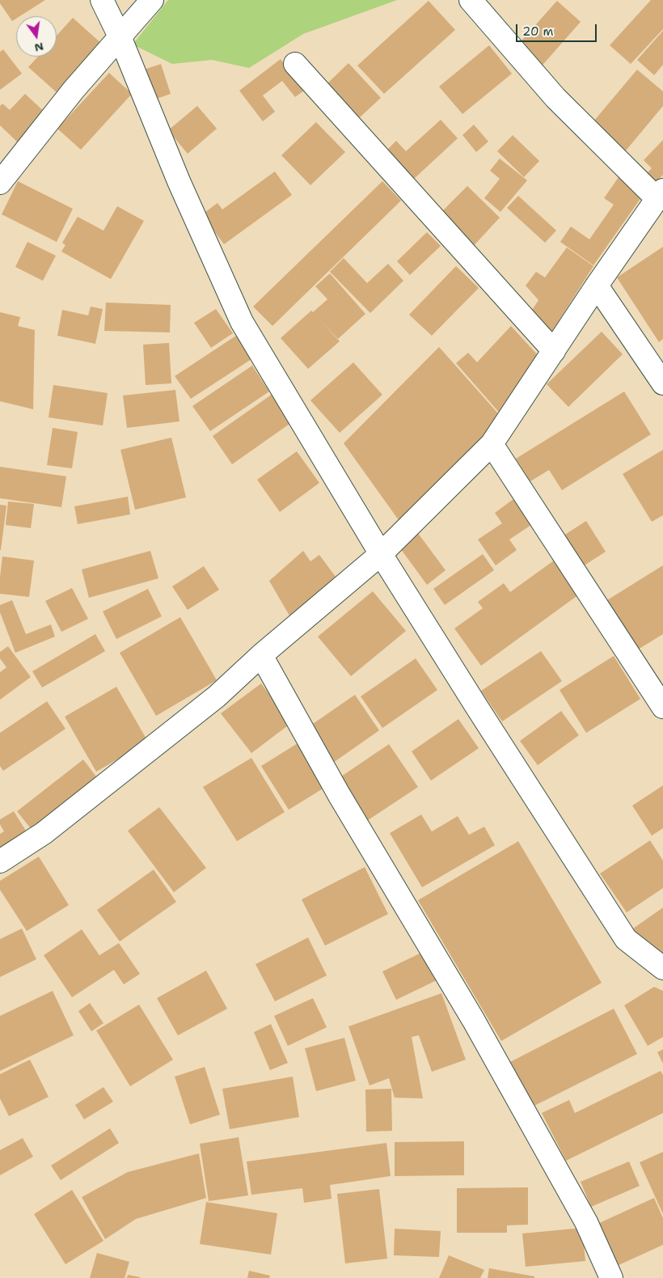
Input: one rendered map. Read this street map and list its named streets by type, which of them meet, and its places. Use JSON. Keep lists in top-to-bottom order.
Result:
{
  "scale_bar": "20 m",
  "north": "bottom"
}
